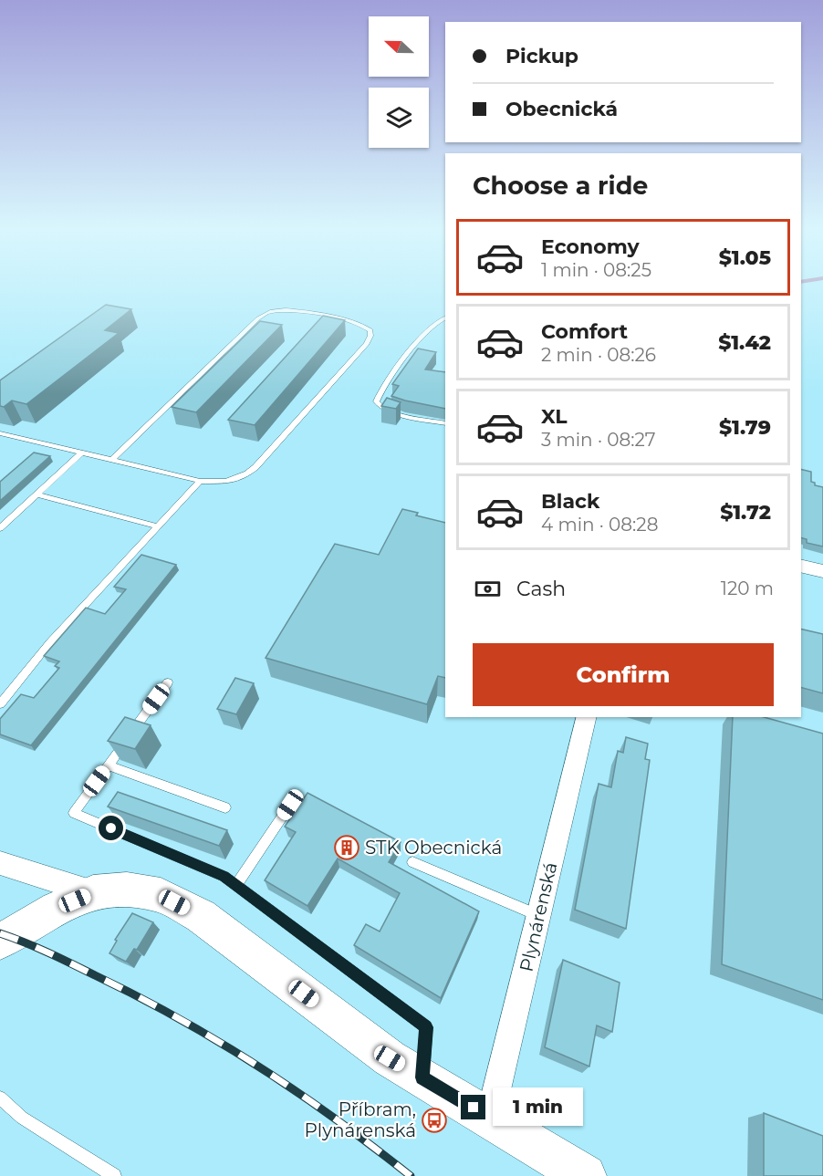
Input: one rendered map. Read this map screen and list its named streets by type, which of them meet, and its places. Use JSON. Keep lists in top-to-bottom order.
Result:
{
  "streets": {
    "street": ["Plynárenská"]
  },
  "places": {
    "building": ["STK Obecnická"],
    "bus stop": ["Příbram, Plynárenská"]
  },
  "north": "left",
  "page": {
    "banner": ["Pickup", "Obecnická"],
    "heading": "Choose a ride",
    "list": [
      {
        "name": "Economy",
        "note": "1 min · 08:25",
        "value": "$1.05"
      },
      {
        "name": "Comfort",
        "note": "2 min · 08:26",
        "value": "$1.42"
      },
      {
        "name": "XL",
        "note": "3 min · 08:27",
        "value": "$1.79"
      },
      {
        "name": "Black",
        "note": "4 min · 08:28",
        "value": "$1.72"
      }
    ],
    "pay": ["Cash", "120 m"],
    "buttons": "Confirm",
    "bubble": "1 min"
  }
}
